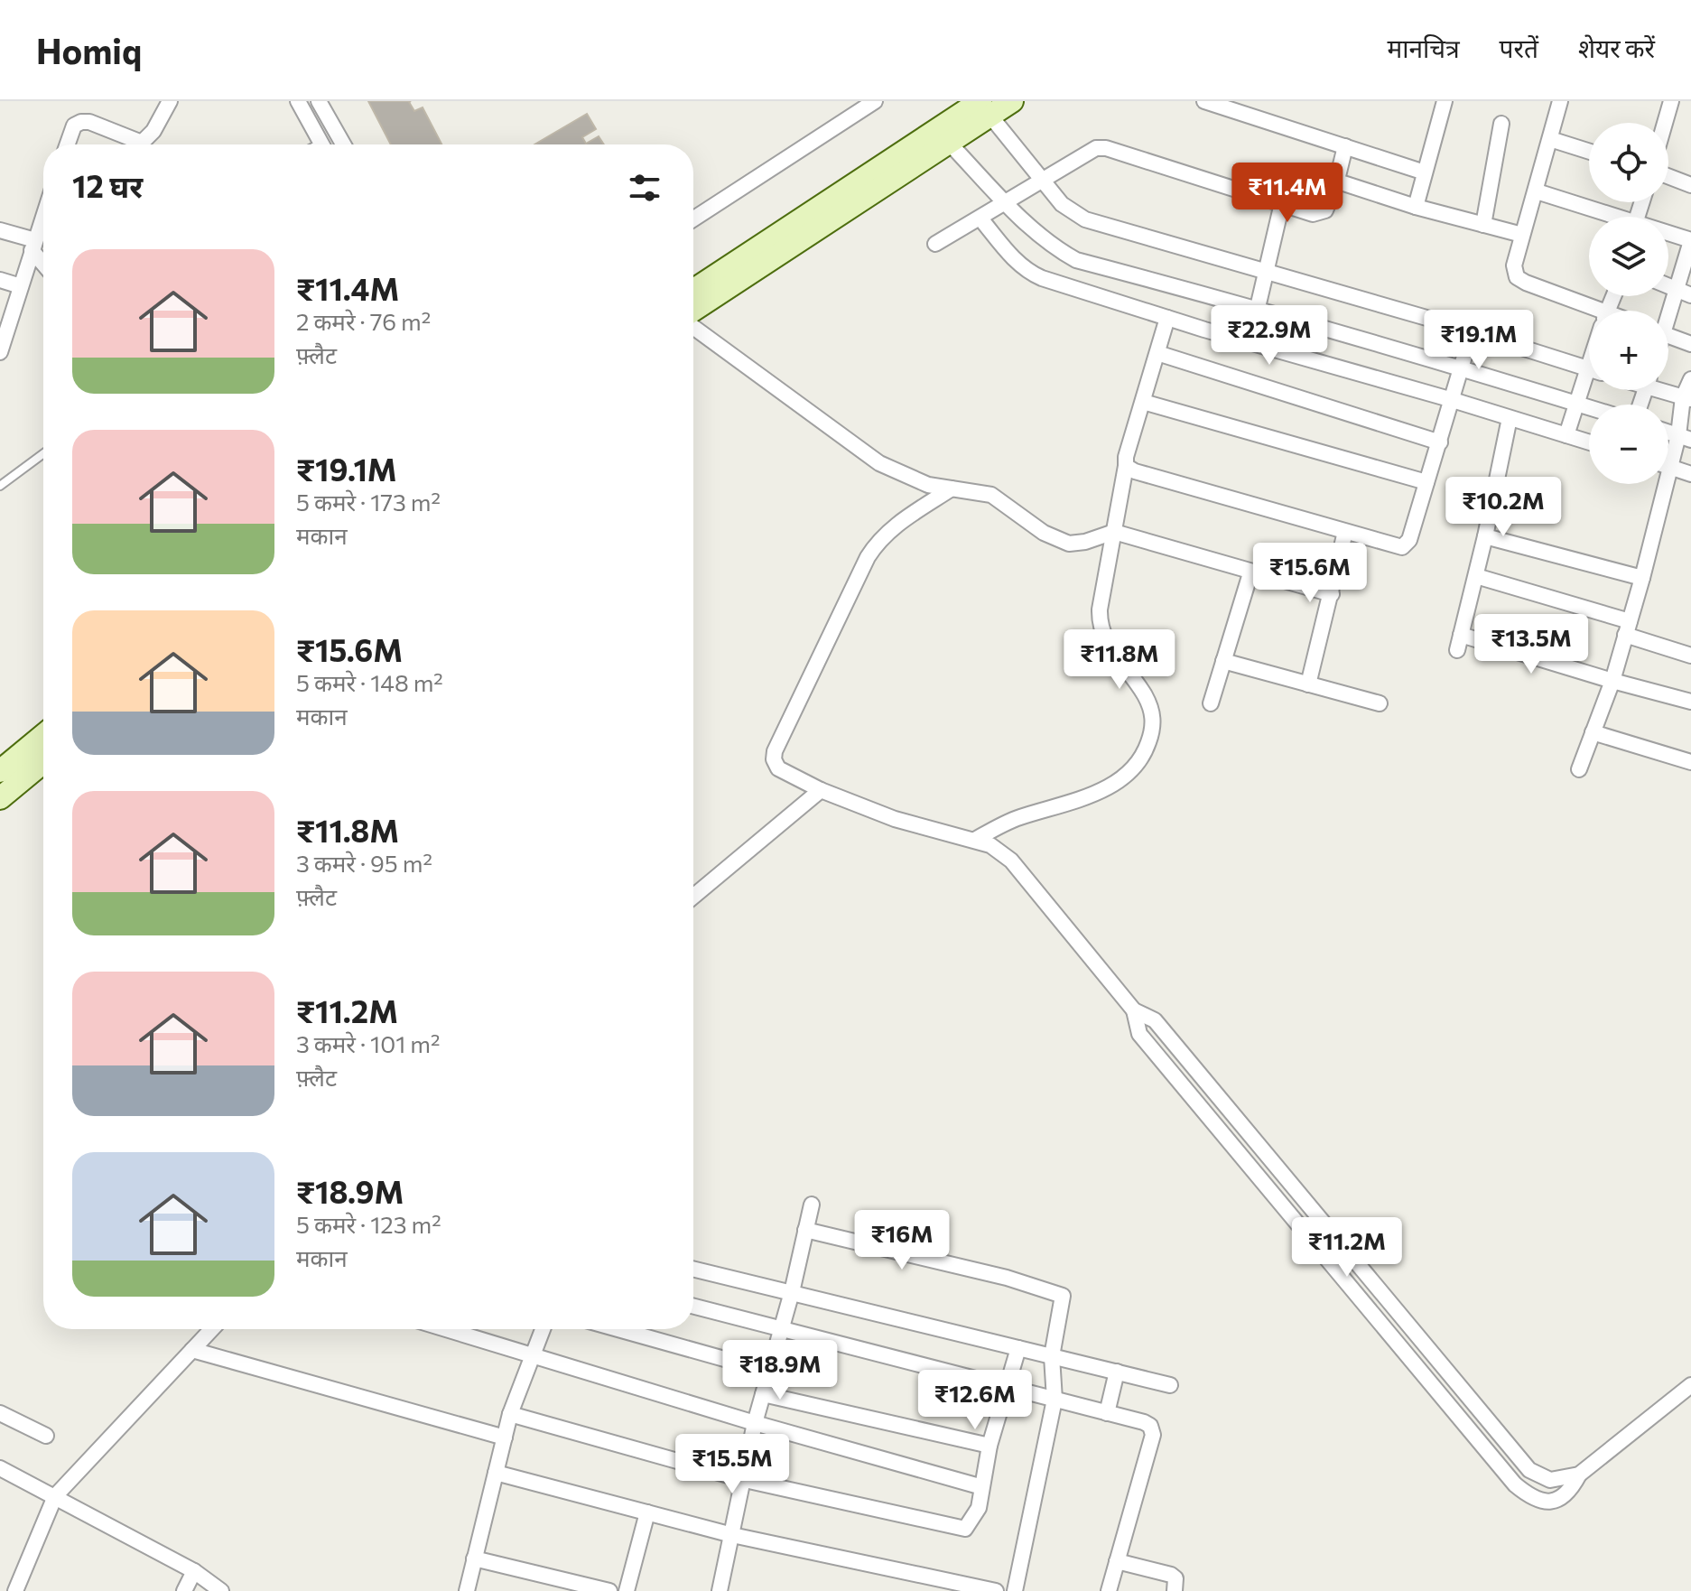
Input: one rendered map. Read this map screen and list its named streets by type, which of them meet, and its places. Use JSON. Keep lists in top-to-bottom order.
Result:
{
  "page": {
    "header": "Homiq",
    "nav": ["मानचित्र", "परतें", "शेयर करें"],
    "map_buttons": ["+", "−"],
    "heading": "12 घर",
    "price": [
      "₹11.4M",
      "₹22.9M",
      "₹19.1M",
      "₹10.2M",
      "₹15.6M",
      "₹13.5M",
      "₹11.8M",
      "₹16M",
      "₹11.2M",
      "₹18.9M",
      "₹12.6M",
      "₹15.5M"
    ],
    "list": [
      {
        "name": "₹11.4M",
        "note": "2 कमरे · 76 m² · फ़्लैट"
      },
      {
        "name": "₹19.1M",
        "note": "5 कमरे · 173 m² · मकान"
      },
      {
        "name": "₹15.6M",
        "note": "5 कमरे · 148 m² · मकान"
      },
      {
        "name": "₹11.8M",
        "note": "3 कमरे · 95 m² · फ़्लैट"
      },
      {
        "name": "₹11.2M",
        "note": "3 कमरे · 101 m² · फ़्लैट"
      },
      {
        "name": "₹18.9M",
        "note": "5 कमरे · 123 m² · मकान"
      }
    ]
  }
}
